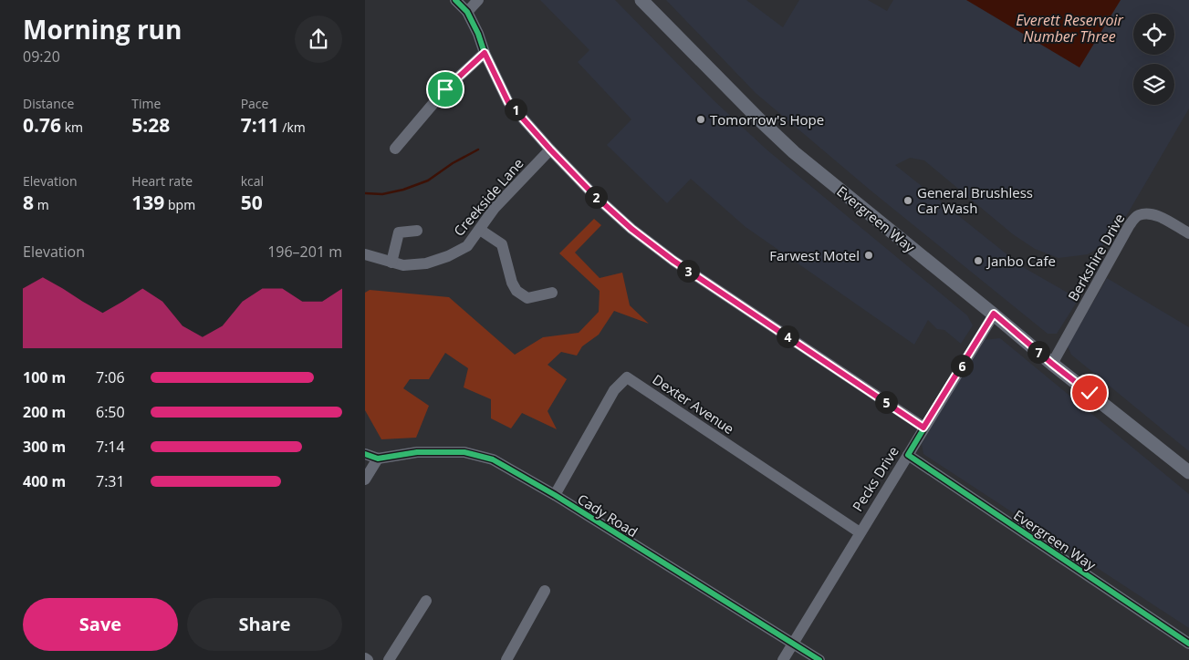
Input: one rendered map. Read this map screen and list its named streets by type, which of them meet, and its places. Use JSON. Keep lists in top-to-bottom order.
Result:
{
  "streets": {
    "main road": ["Evergreen Way"],
    "street": [
      "Creekside Lane",
      "Berkshire Drive",
      "Dexter Avenue",
      "Pecks Drive",
      "Cady Road"
    ]
  },
  "crossings": [
    ["Evergreen Way", "Berkshire Drive"],
    ["Evergreen Way", "Pecks Drive"],
    ["Dexter Avenue", "Pecks Drive"],
    ["Dexter Avenue", "Cady Road"],
    ["Pecks Drive", "Cady Road"]
  ],
  "water": ["Everett Reservoir Number Three"],
  "places": [
    "Tomorrow's Hope",
    "General Brushless Car Wash",
    "Farwest Motel",
    "Janbo Cafe"
  ],
  "page": {
    "heading": ["Morning run", "09:20"],
    "stats": [
      ["Distance", "0.76 km"],
      ["Time", "5:28"],
      ["Pace", "7:11 /km"],
      ["Elevation", "8 m"],
      ["Heart rate", "139 bpm"],
      ["kcal", "50"]
    ],
    "pins": [
      "1",
      "2",
      "3",
      "4",
      "7",
      "6",
      "5"
    ],
    "chart": ["Elevation", "196–201 m"],
    "list": [
      {
        "name": "100 m",
        "note": "7:06"
      },
      {
        "name": "200 m",
        "note": "6:50"
      },
      {
        "name": "300 m",
        "note": "7:14"
      },
      {
        "name": "400 m",
        "note": "7:31"
      }
    ],
    "buttons": ["Save", "Share"]
  }
}
